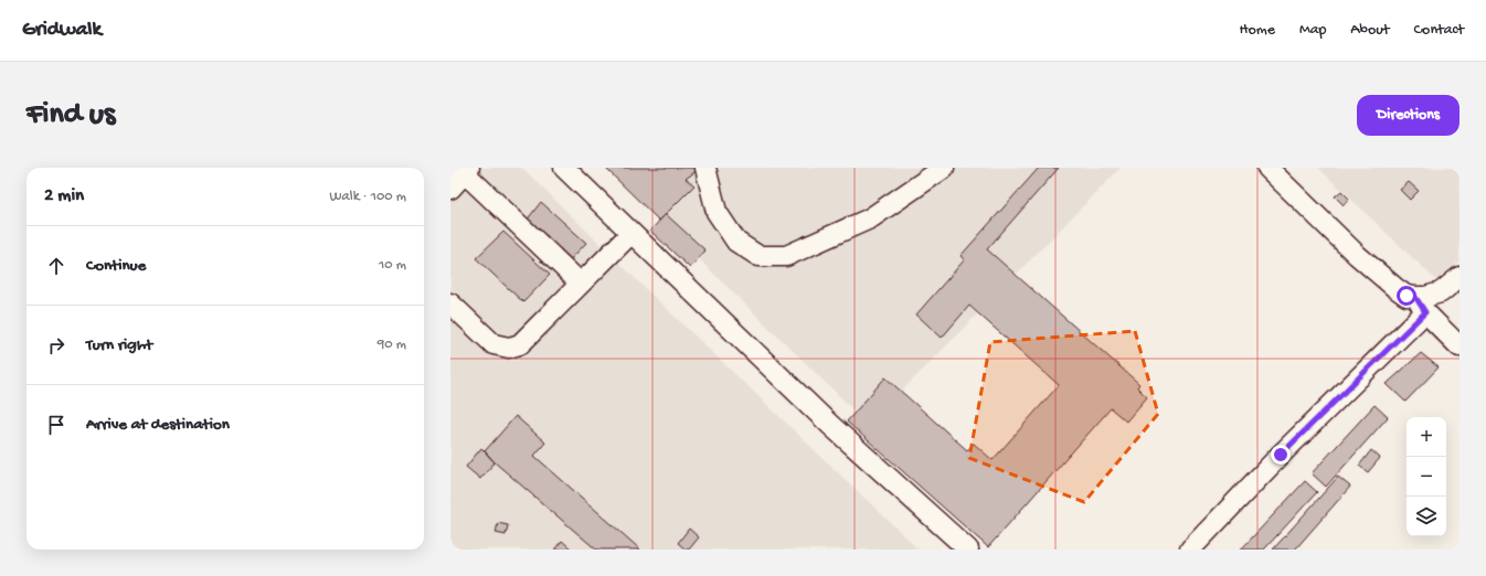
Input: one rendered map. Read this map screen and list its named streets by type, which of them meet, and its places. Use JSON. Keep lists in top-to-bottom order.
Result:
{
  "page": {
    "header": "Gridwalk",
    "nav": [
      "Home",
      "Map",
      "About",
      "Contact"
    ],
    "buttons": "Directions",
    "title": "Find us",
    "heading": ["2 min", "Walk · 100 m"],
    "list": [
      ["Continue", "10 m"],
      ["Turn right", "90 m"],
      "Arrive at destination"
    ],
    "map_buttons": ["+", "−"]
  }
}
